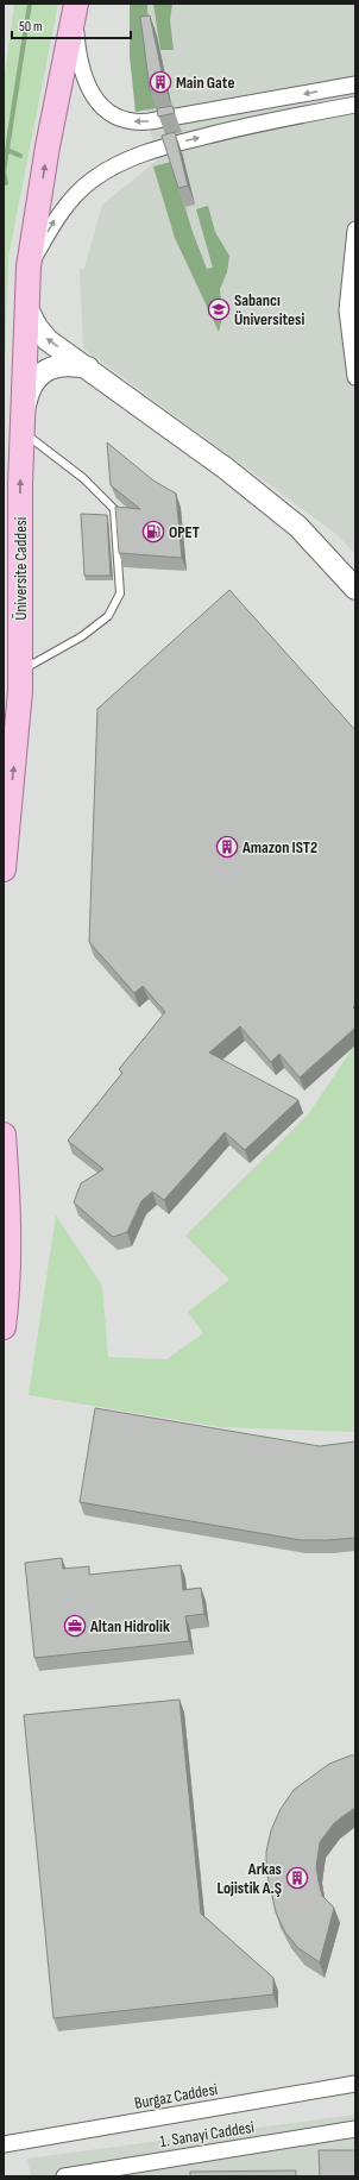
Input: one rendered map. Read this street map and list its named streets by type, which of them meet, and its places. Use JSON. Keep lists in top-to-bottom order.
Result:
{
  "streets": {
    "main road": ["Üniversite Caddesi"],
    "street": ["Burgaz Caddesi", "1. Sanayi Caddesi"]
  },
  "one_way": ["Üniversite Caddesi"],
  "places": {
    "building": ["Main Gate", "Amazon IST2", "Arkas Lojistik A.Ş"],
    "school or university": ["Sabancı Üniversitesi"],
    "fuel station": ["OPET"],
    "office": ["Altan Hidrolik"]
  },
  "scale_bar": "50 m"
}
